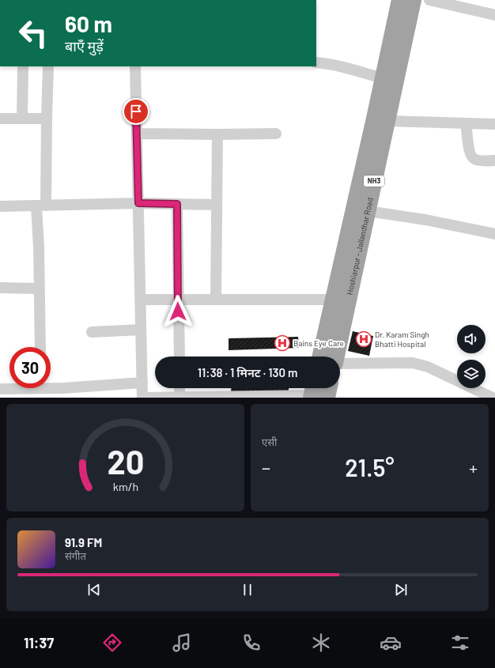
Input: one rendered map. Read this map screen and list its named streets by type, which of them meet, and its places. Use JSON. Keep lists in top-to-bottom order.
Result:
{
  "streets": {
    "highway": ["NH3", "Hoshiarpur - Jallandhar Road"]
  },
  "places": {
    "hospital": ["Dr. Karam Singh Bhatti Hospital", "Bains Eye Care"]
  },
  "page": {
    "turn": ["60 m", "बाएँ मुड़ें"],
    "limit": "30",
    "trip": "11:38 · 1 मिनट · 130 m",
    "tile": "एसी",
    "heat": ["−", "21.5°", "+"],
    "song": ["91.9 FM", "संगीत"],
    "tabs": "11:37",
    "gauge": ["20", "km/h"]
  }
}
